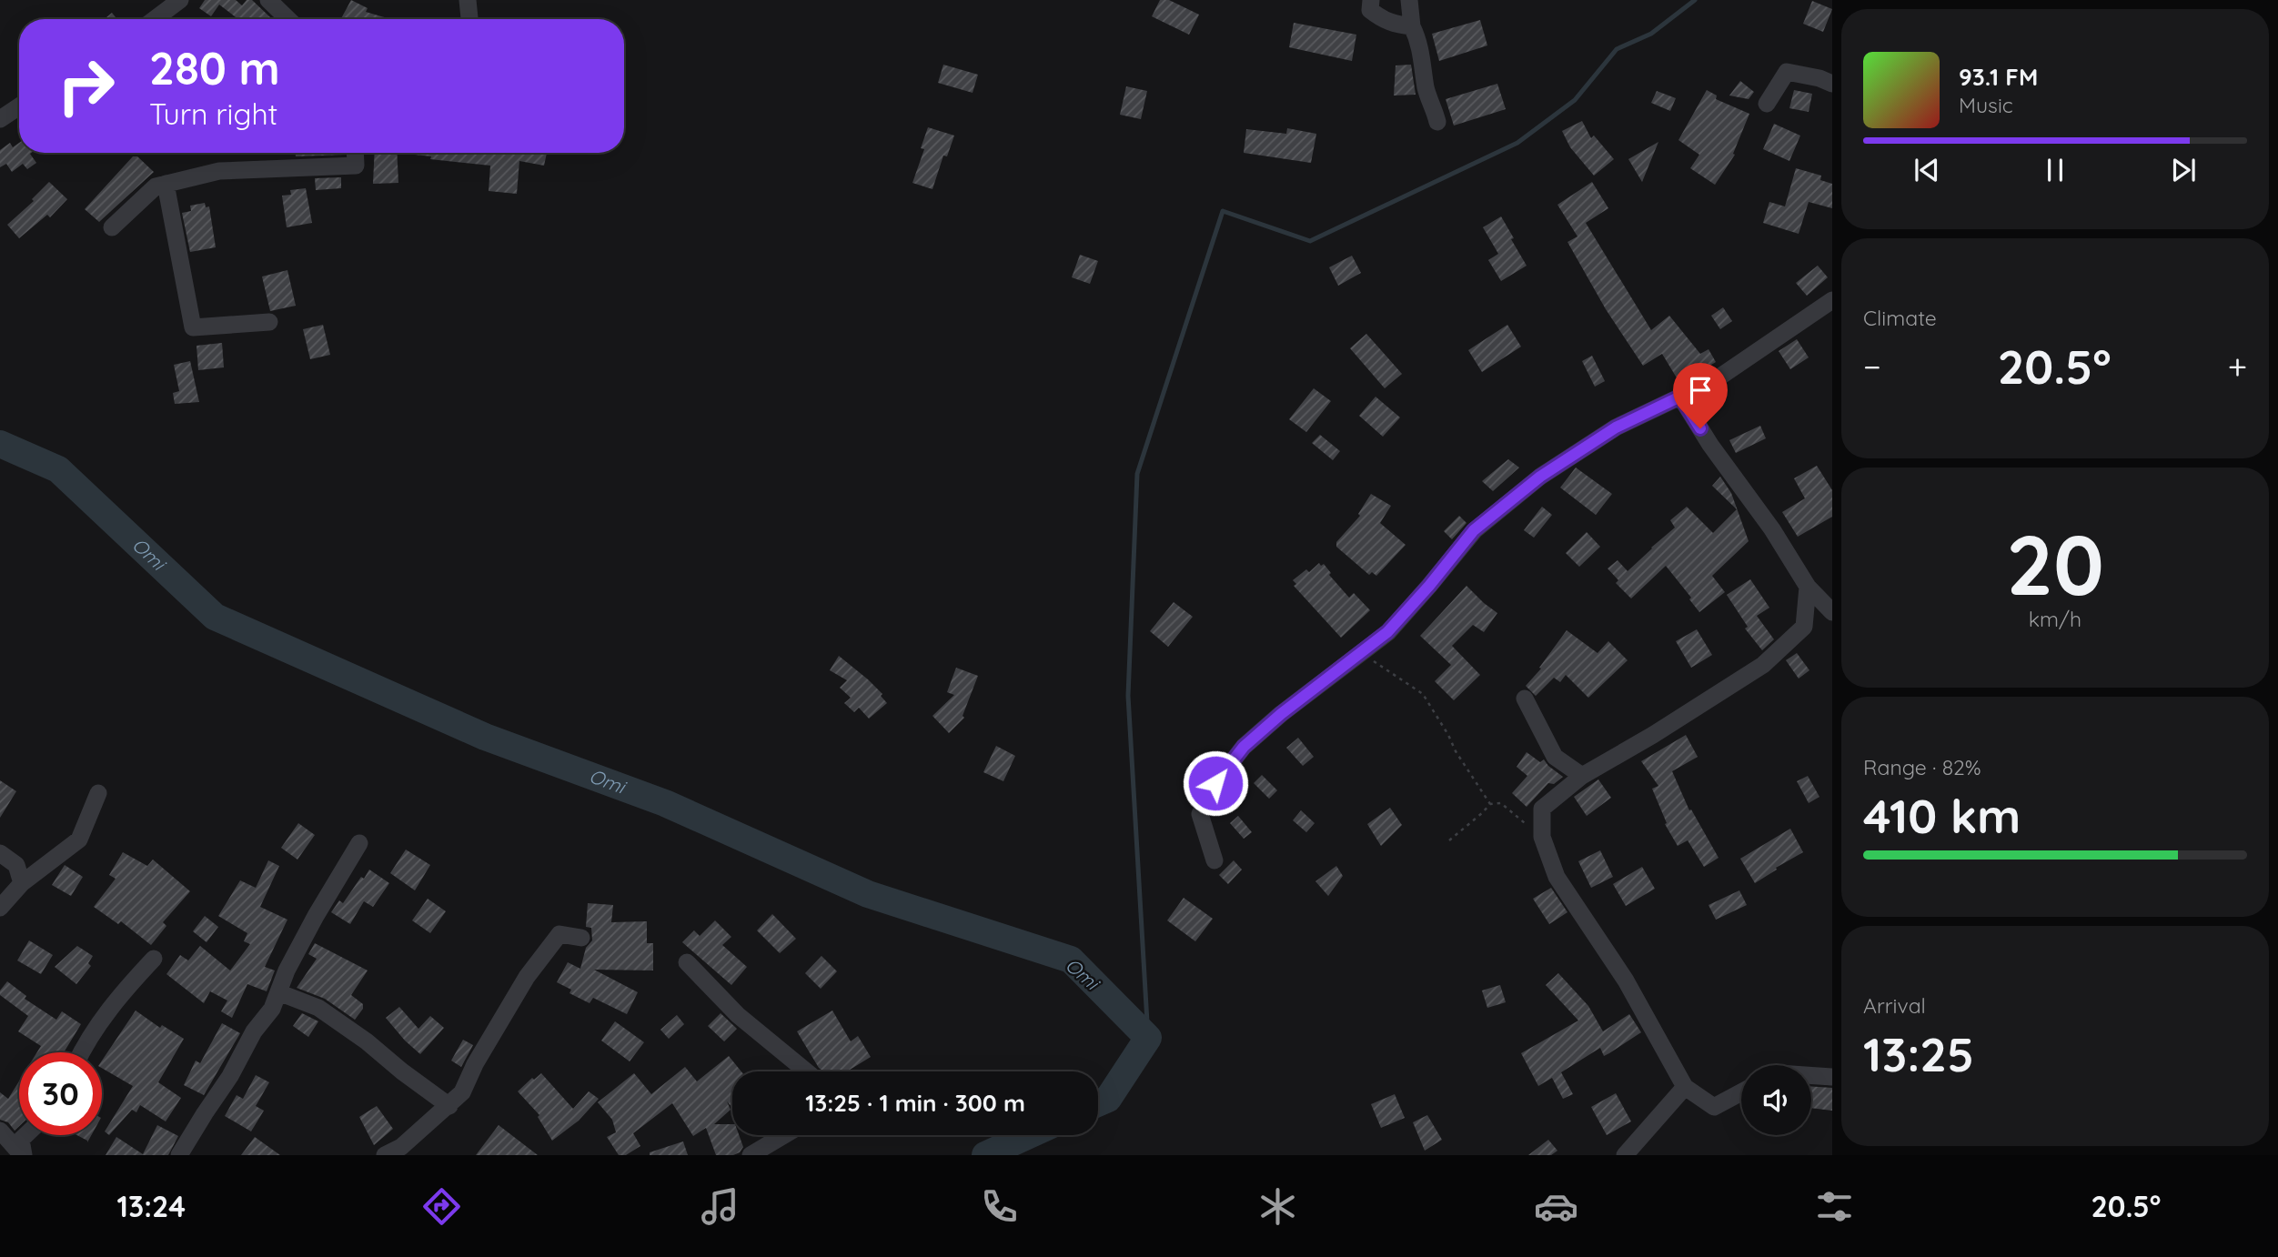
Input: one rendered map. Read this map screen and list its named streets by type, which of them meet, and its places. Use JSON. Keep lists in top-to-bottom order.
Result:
{
  "water": ["Omi"],
  "page": {
    "turn": ["280 m", "Turn right"],
    "song": ["93.1 FM", "Music"],
    "tile": [
      "Climate",
      ["20", "km/h"],
      ["Range · 82%", "410 km"],
      ["Arrival", "13:25"]
    ],
    "heat": ["−", "20.5°", "+"],
    "limit": "30",
    "trip": "13:25 · 1 min · 300 m",
    "tabs": ["13:24", "20.5°"]
  }
}
